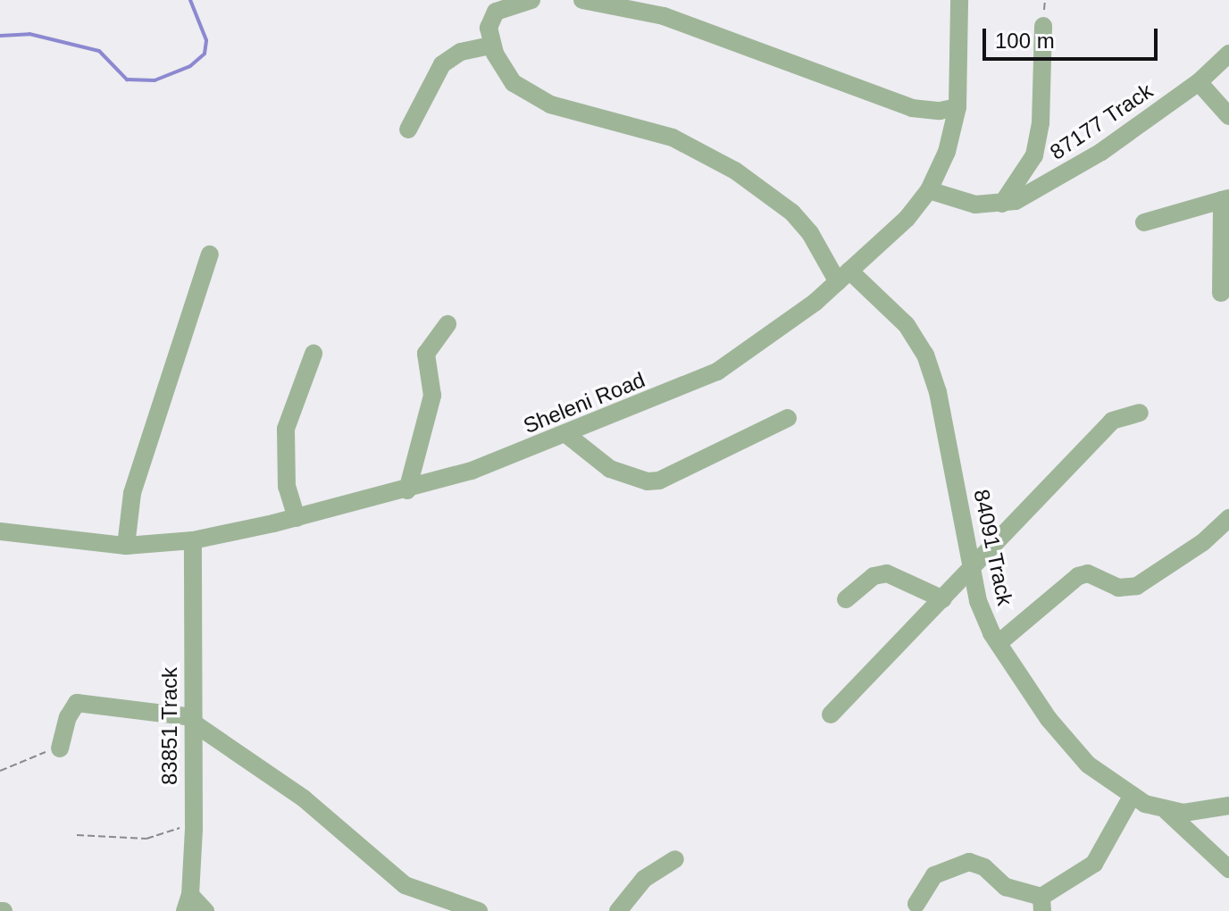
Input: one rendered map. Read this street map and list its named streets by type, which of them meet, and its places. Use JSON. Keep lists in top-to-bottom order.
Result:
{
  "streets": {
    "street": [
      "87177 Track",
      "Sheleni Road",
      "84091 Track",
      "83851 Track"
    ]
  },
  "crossings": [
    ["Sheleni Road", "84091 Track"],
    ["Sheleni Road", "83851 Track"]
  ],
  "scale_bar": "100 m"
}
